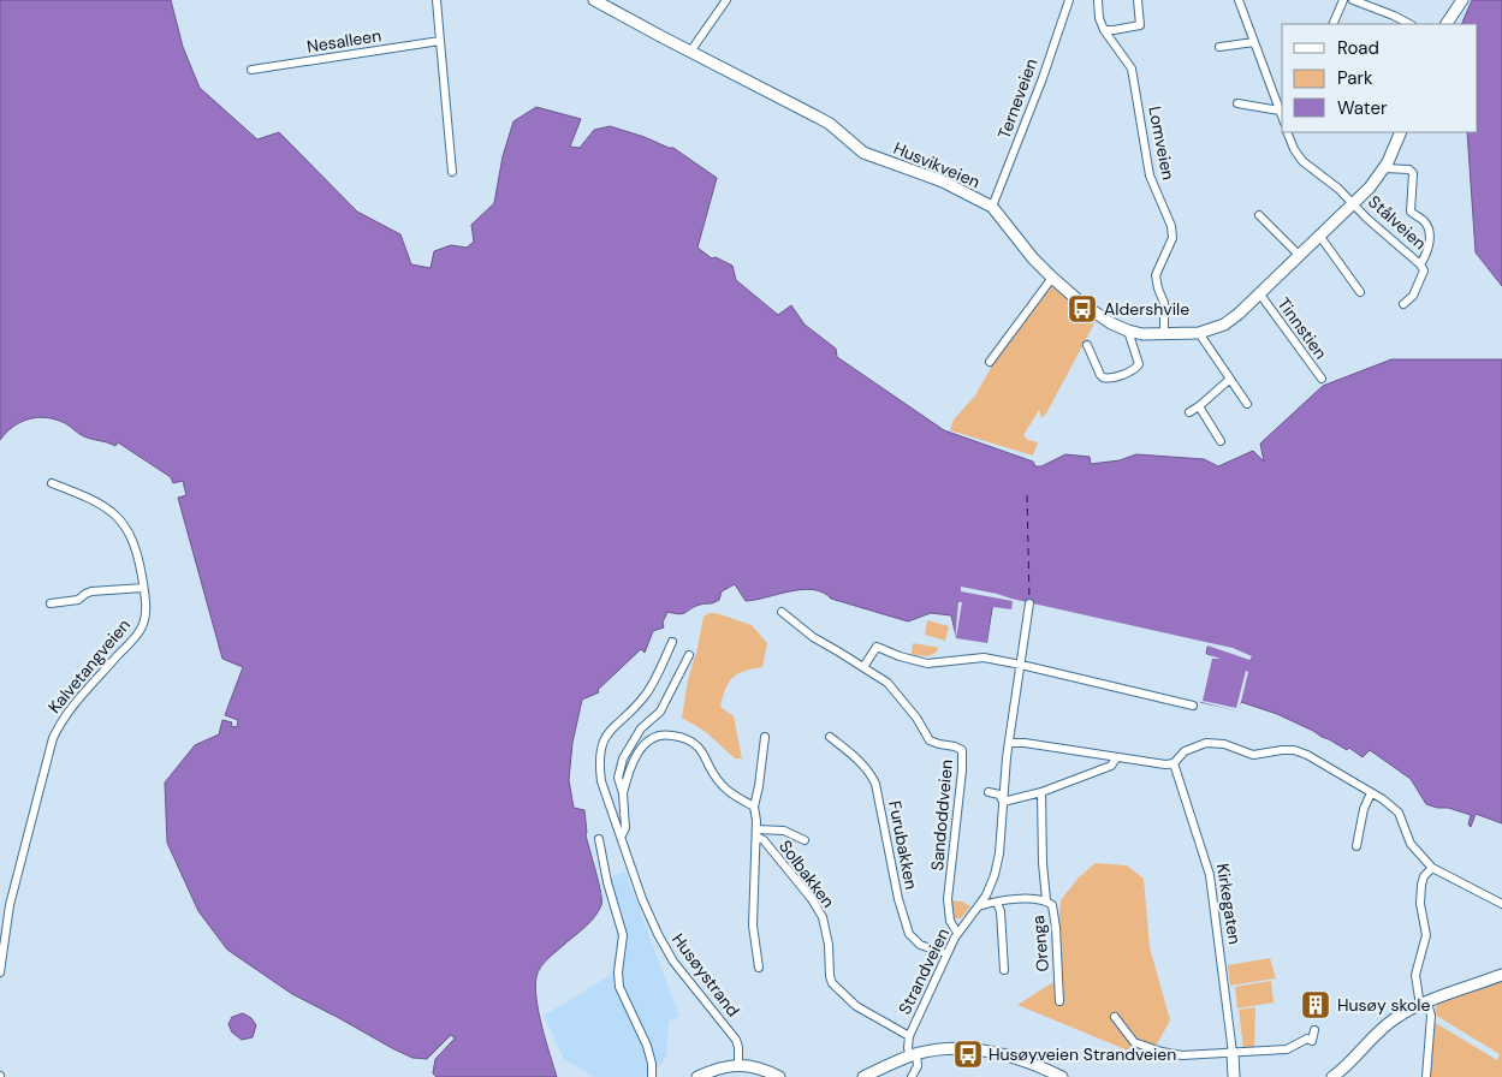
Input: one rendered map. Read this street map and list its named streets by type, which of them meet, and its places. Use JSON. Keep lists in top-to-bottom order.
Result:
{
  "streets": {
    "main road": ["Husvikveien", "Kirkegaten"],
    "street": [
      "Nesalleen",
      "Terneveien",
      "Lomveien",
      "Stålveien",
      "Tinnstien",
      "Kalvetangveien",
      "Sandoddveien",
      "Furubakken",
      "Solbakken",
      "Orenga",
      "Strandveien",
      "Husøystrand"
    ]
  },
  "crossings": [
    ["Terneveien", "Husvikveien"],
    ["Lomveien", "Husvikveien"],
    ["Husvikveien", "Stålveien"],
    ["Husvikveien", "Tinnstien"],
    ["Sandoddveien", "Strandveien"],
    ["Furubakken", "Strandveien"],
    ["Solbakken", "Strandveien"],
    ["Orenga", "Strandveien"]
  ],
  "places": {
    "bus stop": ["Aldershvile", "Husøyveien Strandveien"],
    "building": ["Husøy skole"]
  },
  "legend": ["Road", "Park", "Water"]
}
